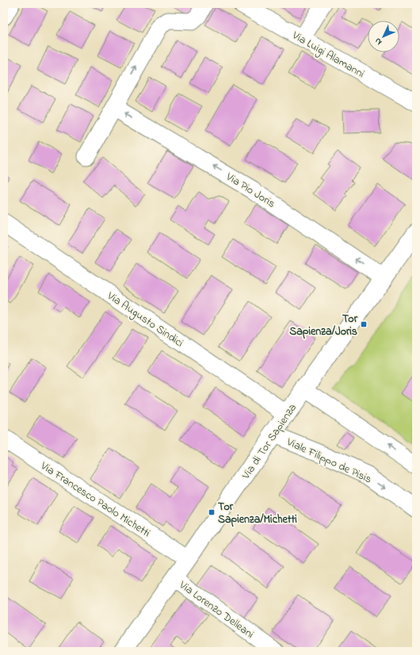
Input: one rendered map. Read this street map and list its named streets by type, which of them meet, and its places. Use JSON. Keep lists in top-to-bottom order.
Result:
{
  "streets": {
    "street": [
      "Via Luigi Alamanni",
      "Via Pio Joris",
      "Via Augusto Sindici",
      "Via di Tor Sapienza",
      "Viale Filippo de Pisis",
      "Via Francesco Paolo Michetti",
      "Via Lorenzo Delleani"
    ]
  },
  "crossings": [
    ["Via Pio Joris", "Via di Tor Sapienza"],
    ["Via Augusto Sindici", "Via di Tor Sapienza"],
    ["Via di Tor Sapienza", "Viale Filippo de Pisis"],
    ["Via di Tor Sapienza", "Via Francesco Paolo Michetti"],
    ["Via di Tor Sapienza", "Via Lorenzo Delleani"]
  ],
  "one_way": ["Via Pio Joris"],
  "places": {
    "transit": ["Tor Sapienza/Joris", "Tor Sapienza/Michetti"]
  },
  "north": "bottom left"
}
